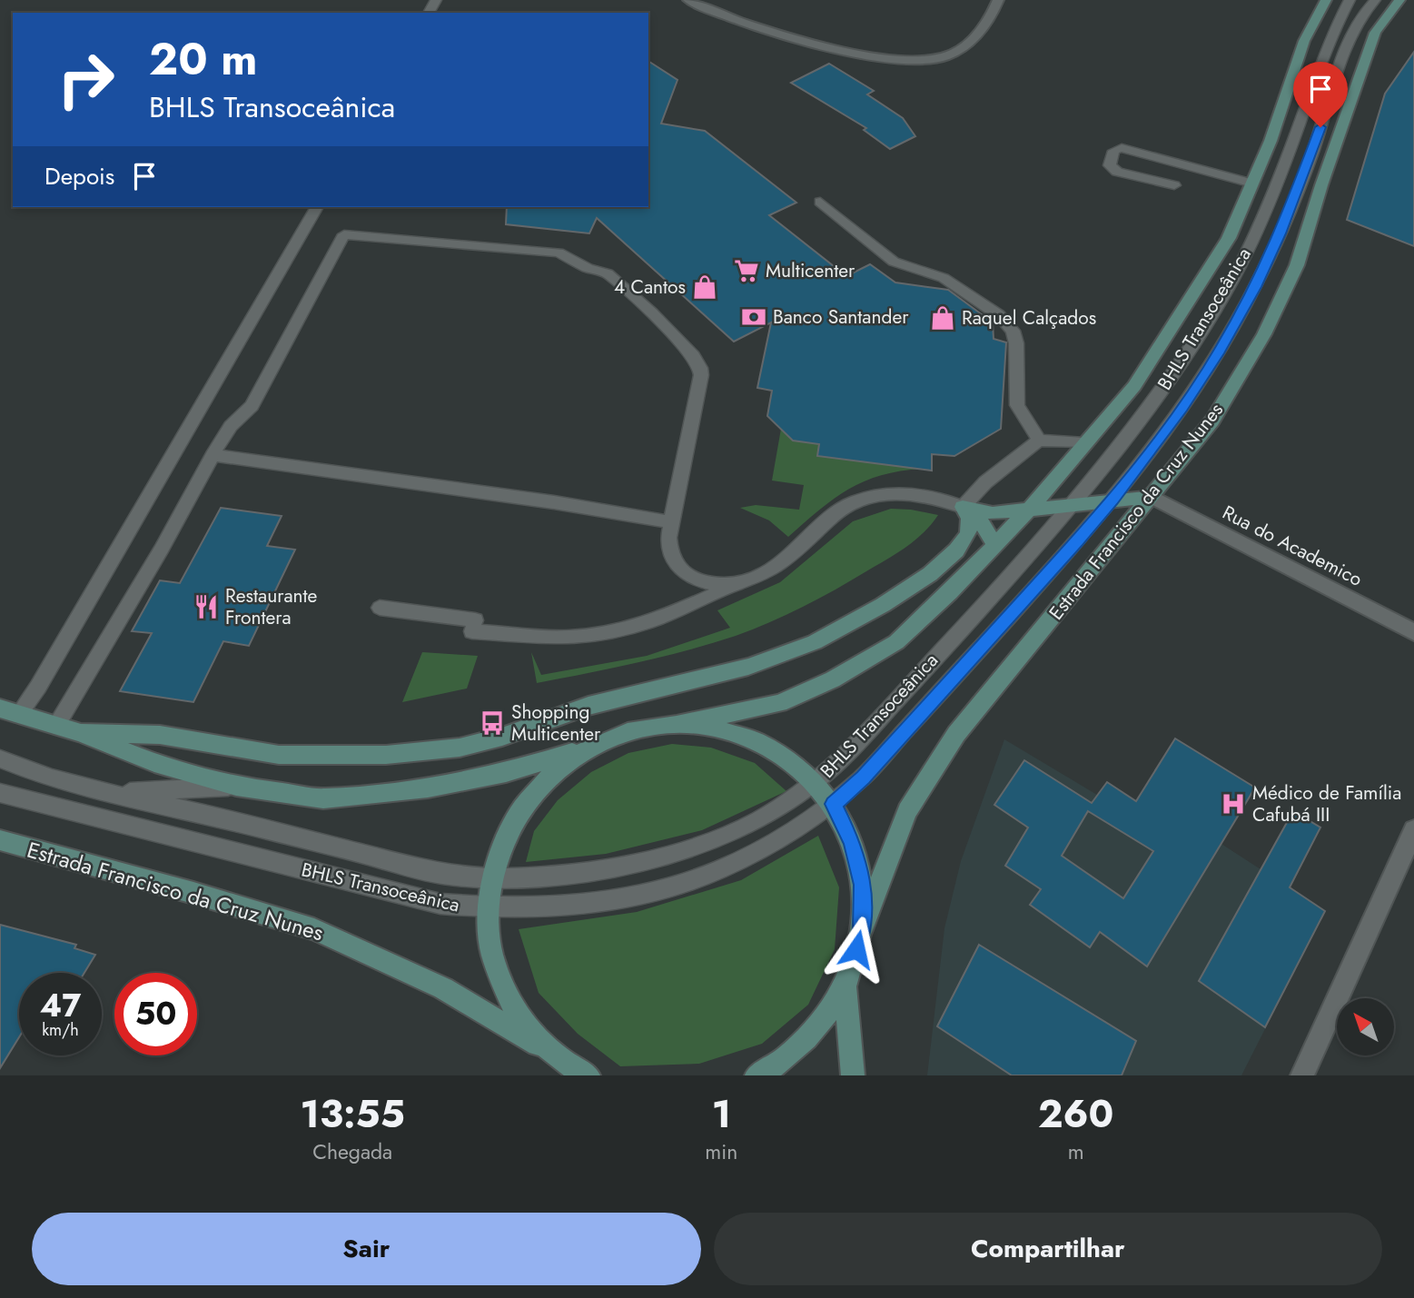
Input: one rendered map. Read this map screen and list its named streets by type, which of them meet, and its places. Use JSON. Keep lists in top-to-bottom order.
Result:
{
  "streets": {
    "main road": ["Estrada Francisco da Cruz Nunes"],
    "street": ["Rua do Academico"],
    "lane": ["BHLS Transoceânica"]
  },
  "crossings": [
    ["Estrada Francisco da Cruz Nunes", "Rua do Academico"]
  ],
  "places": {
    "supermarket": ["Multicenter"],
    "shop": ["4 Cantos", "Raquel Calçados"],
    "bank": ["Banco Santander"],
    "restaurant": ["Restaurante Frontera"],
    "bus stop": ["Shopping Multicenter"],
    "hospital": ["Médico de Família Cafubá III"]
  },
  "north": "top left",
  "page": {
    "turn": ["20 m", "BHLS Transoceânica"],
    "then": "Depois",
    "speed": "47 km/h",
    "limit": "50",
    "eta": [
      "13:55",
      "Chegada",
      "1",
      "min",
      "260",
      "m"
    ],
    "buttons": ["Sair", "Compartilhar"]
  }
}
